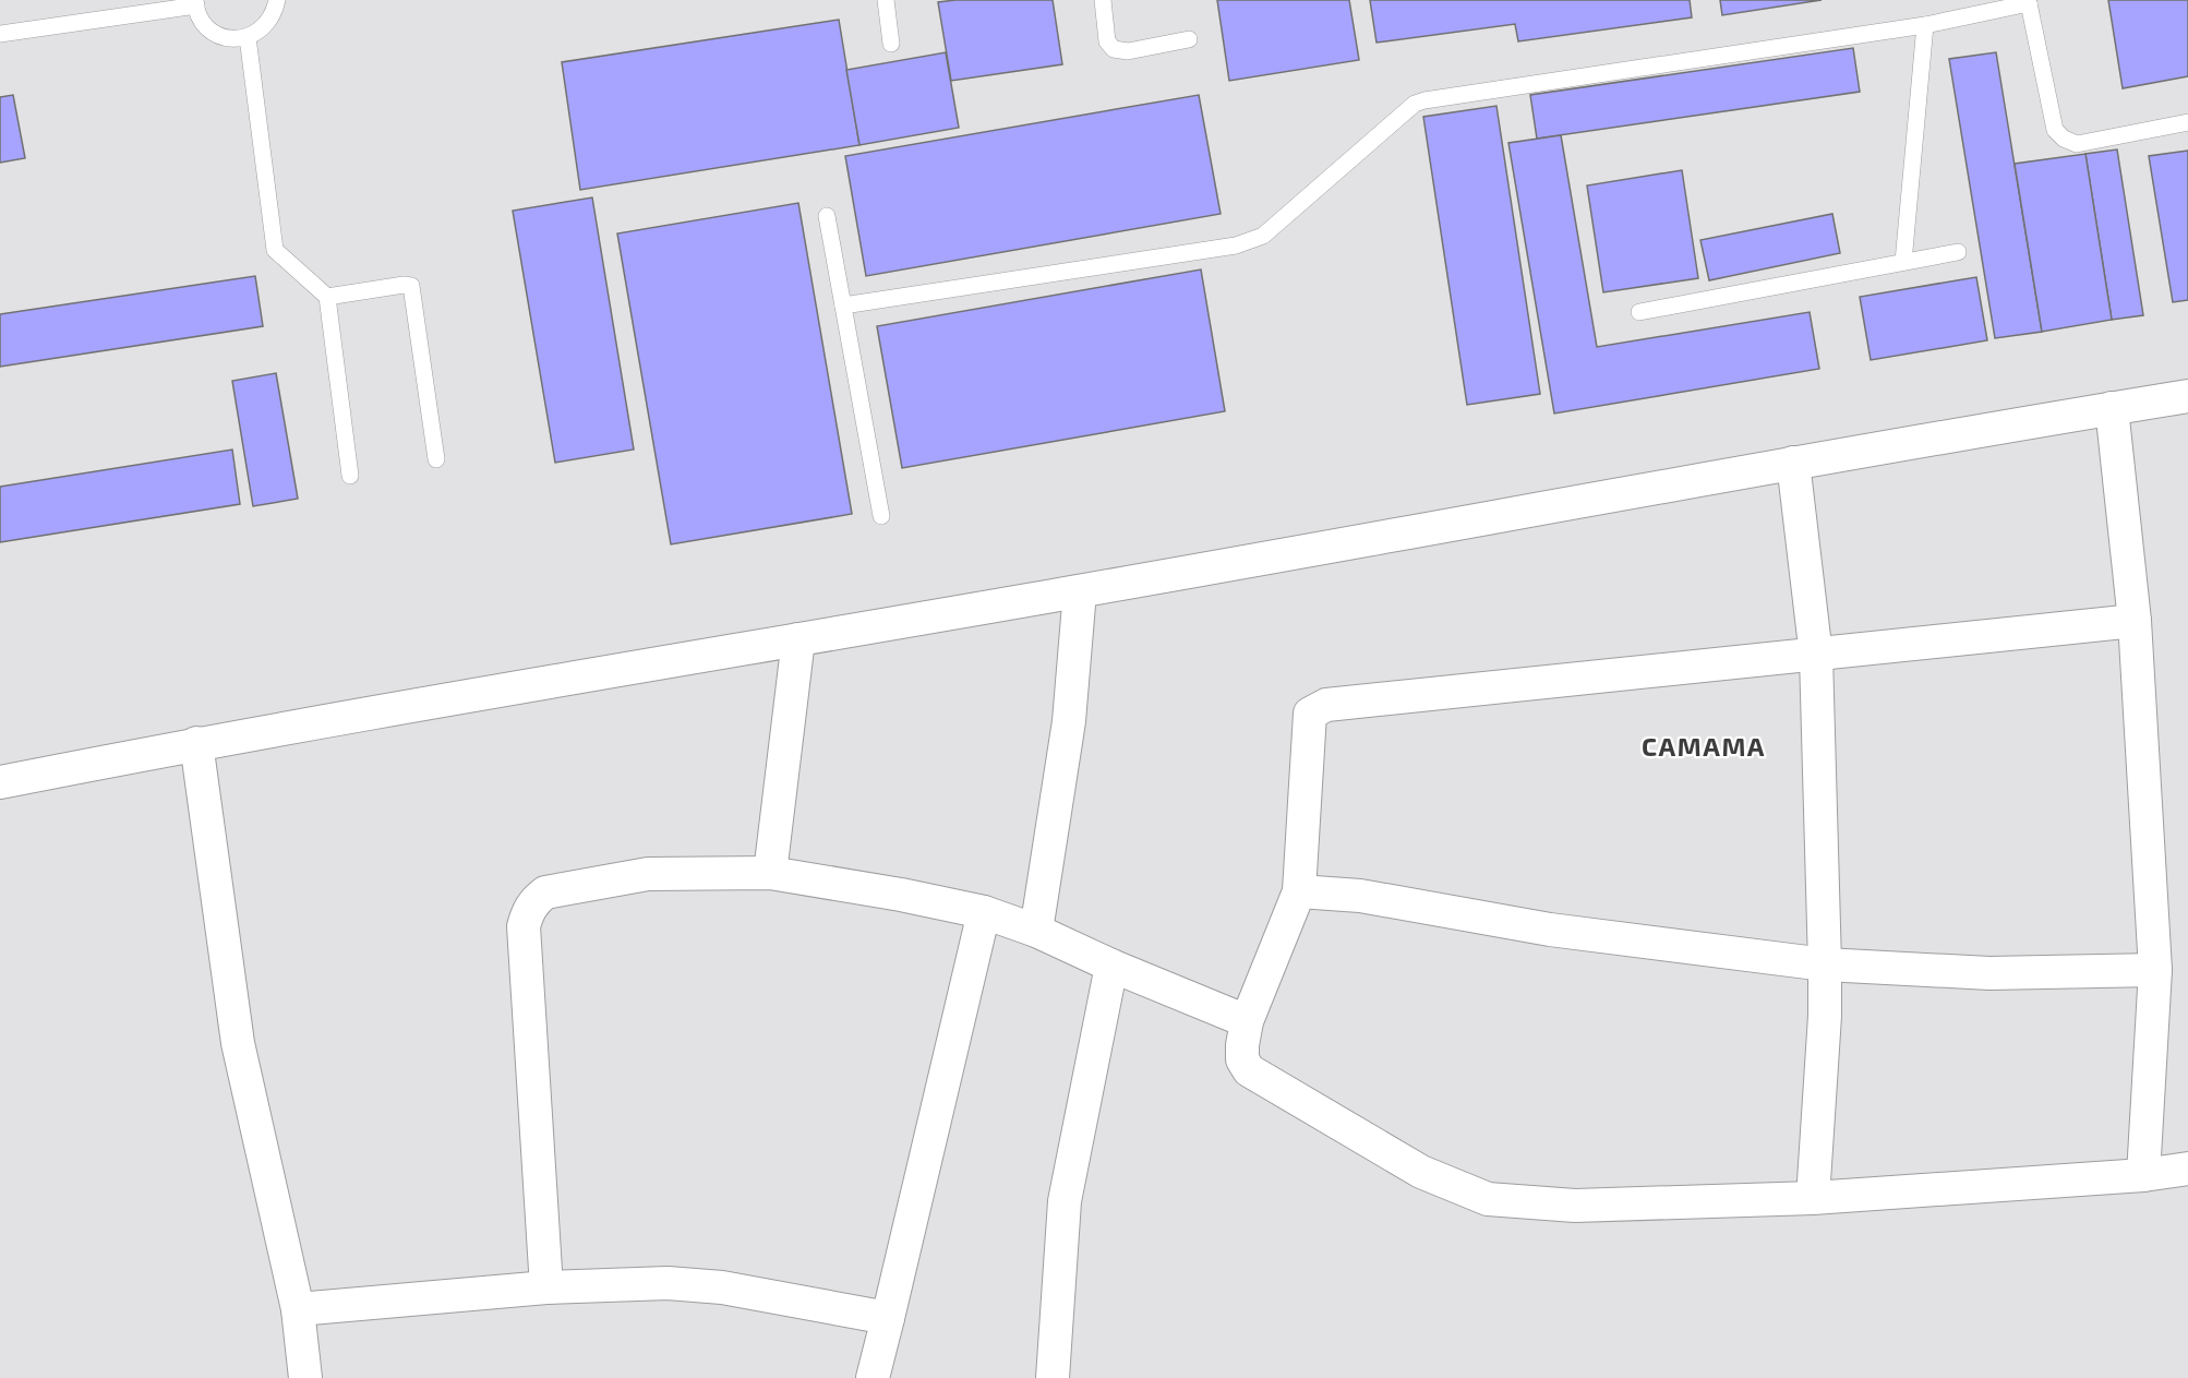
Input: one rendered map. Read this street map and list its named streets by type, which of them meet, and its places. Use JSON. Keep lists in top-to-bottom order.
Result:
{
  "districts": ["CAMAMA"]
}
